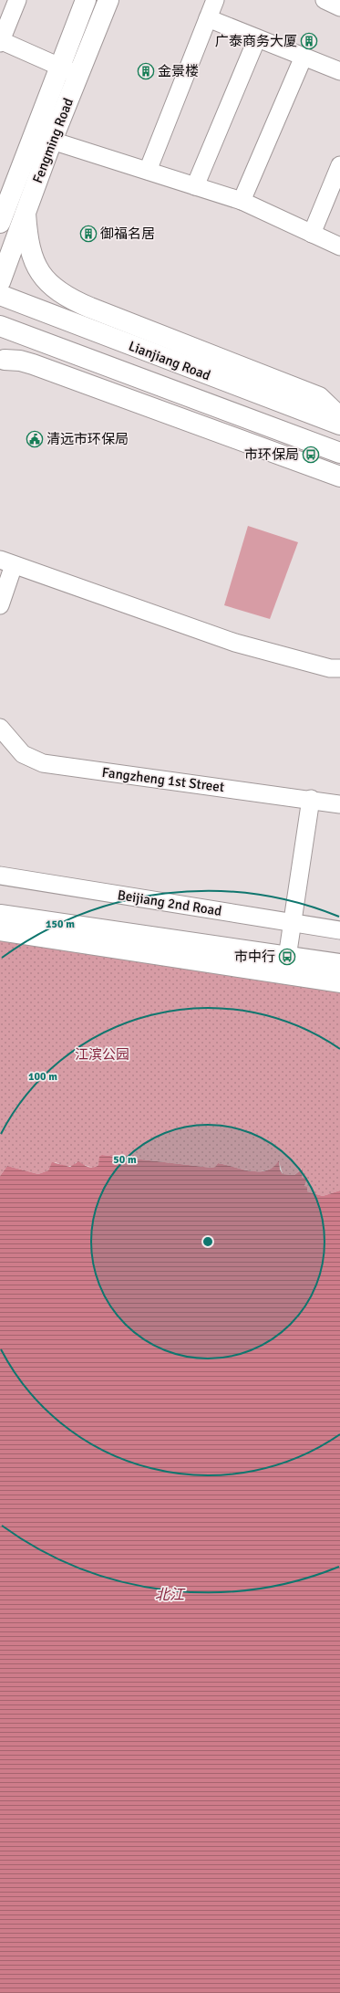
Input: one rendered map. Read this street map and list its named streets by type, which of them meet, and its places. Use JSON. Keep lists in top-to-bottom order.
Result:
{
  "streets": {
    "main road": ["Fengming Road", "Lianjiang Road"],
    "street": ["Fangzheng 1st Street", "Beijiang 2nd Road"]
  },
  "water": ["北江"],
  "parks": ["江滨公园"],
  "places": {
    "building": ["广泰商务大厦", "金景楼", "御福名居"],
    "public building": ["清远市环保局"],
    "bus stop": ["市环保局", "市中行"]
  },
  "rings": ["150 m", "100 m", "50 m"]
}
